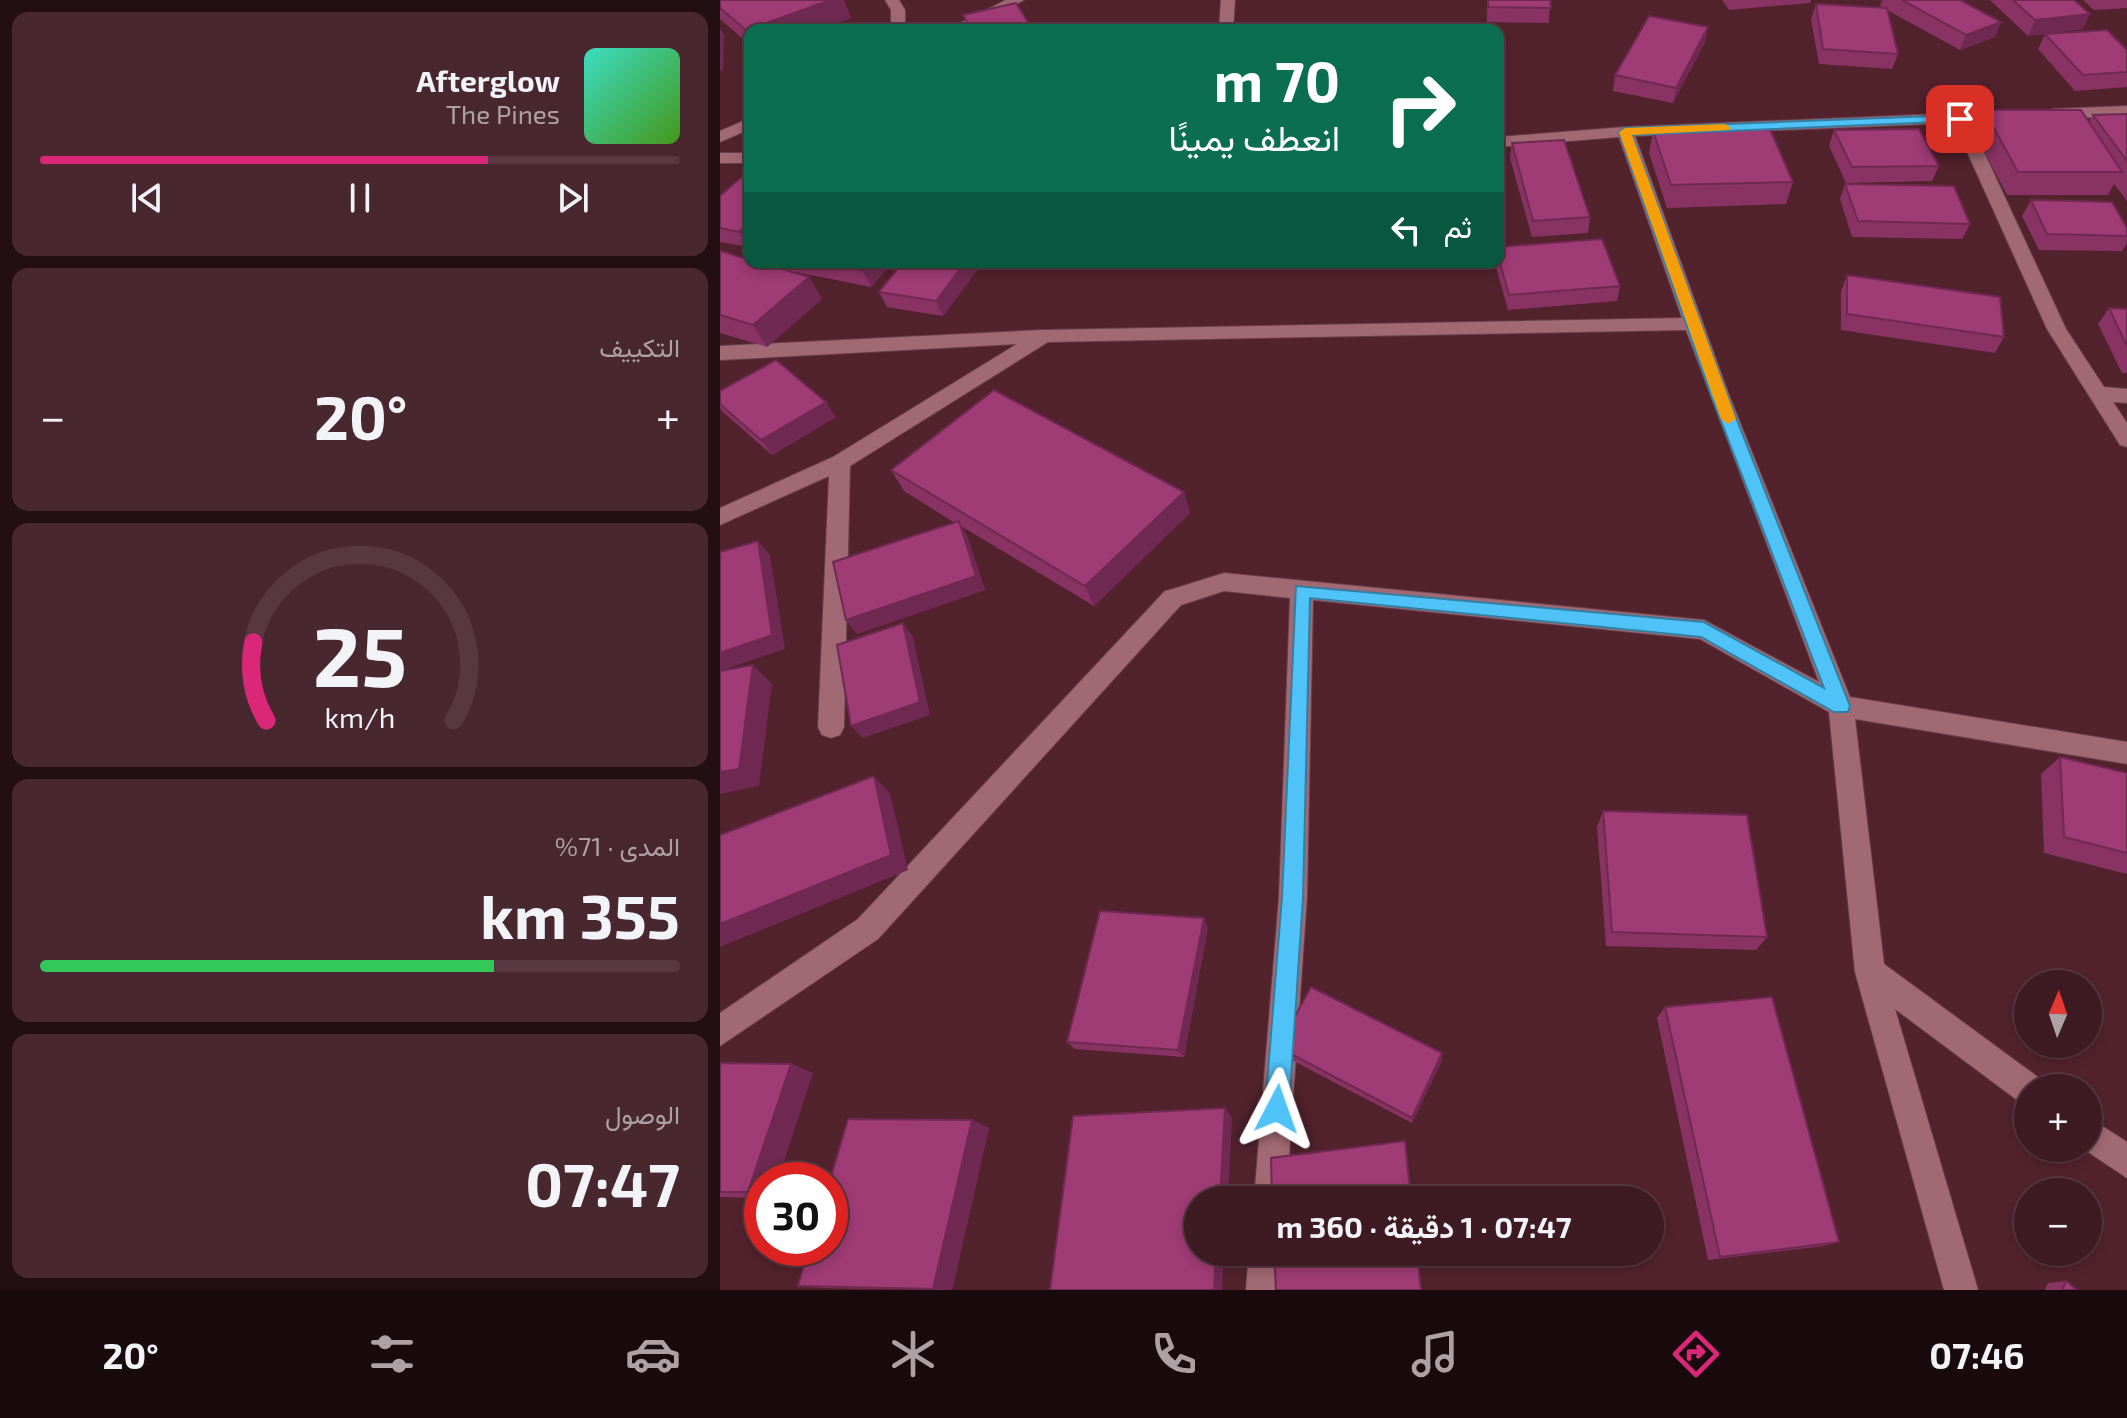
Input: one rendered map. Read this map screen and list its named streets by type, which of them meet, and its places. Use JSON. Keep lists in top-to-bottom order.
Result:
{
  "north": "top",
  "page": {
    "turn": ["70 m", "انعطف يمينًا"],
    "song": ["Afterglow", "The Pines"],
    "then": "ثم",
    "tile": [
      "التكييف",
      ["المدى · 71%", "355 km"],
      ["الوصول", "07:47"]
    ],
    "heat": ["−", "20°", "+"],
    "map_buttons": ["+", "−"],
    "limit": "30",
    "trip": "07:47 · 1 دقيقة · 360 m",
    "tabs": ["07:46", "20°"],
    "gauge": ["25", "km/h"]
  }
}
